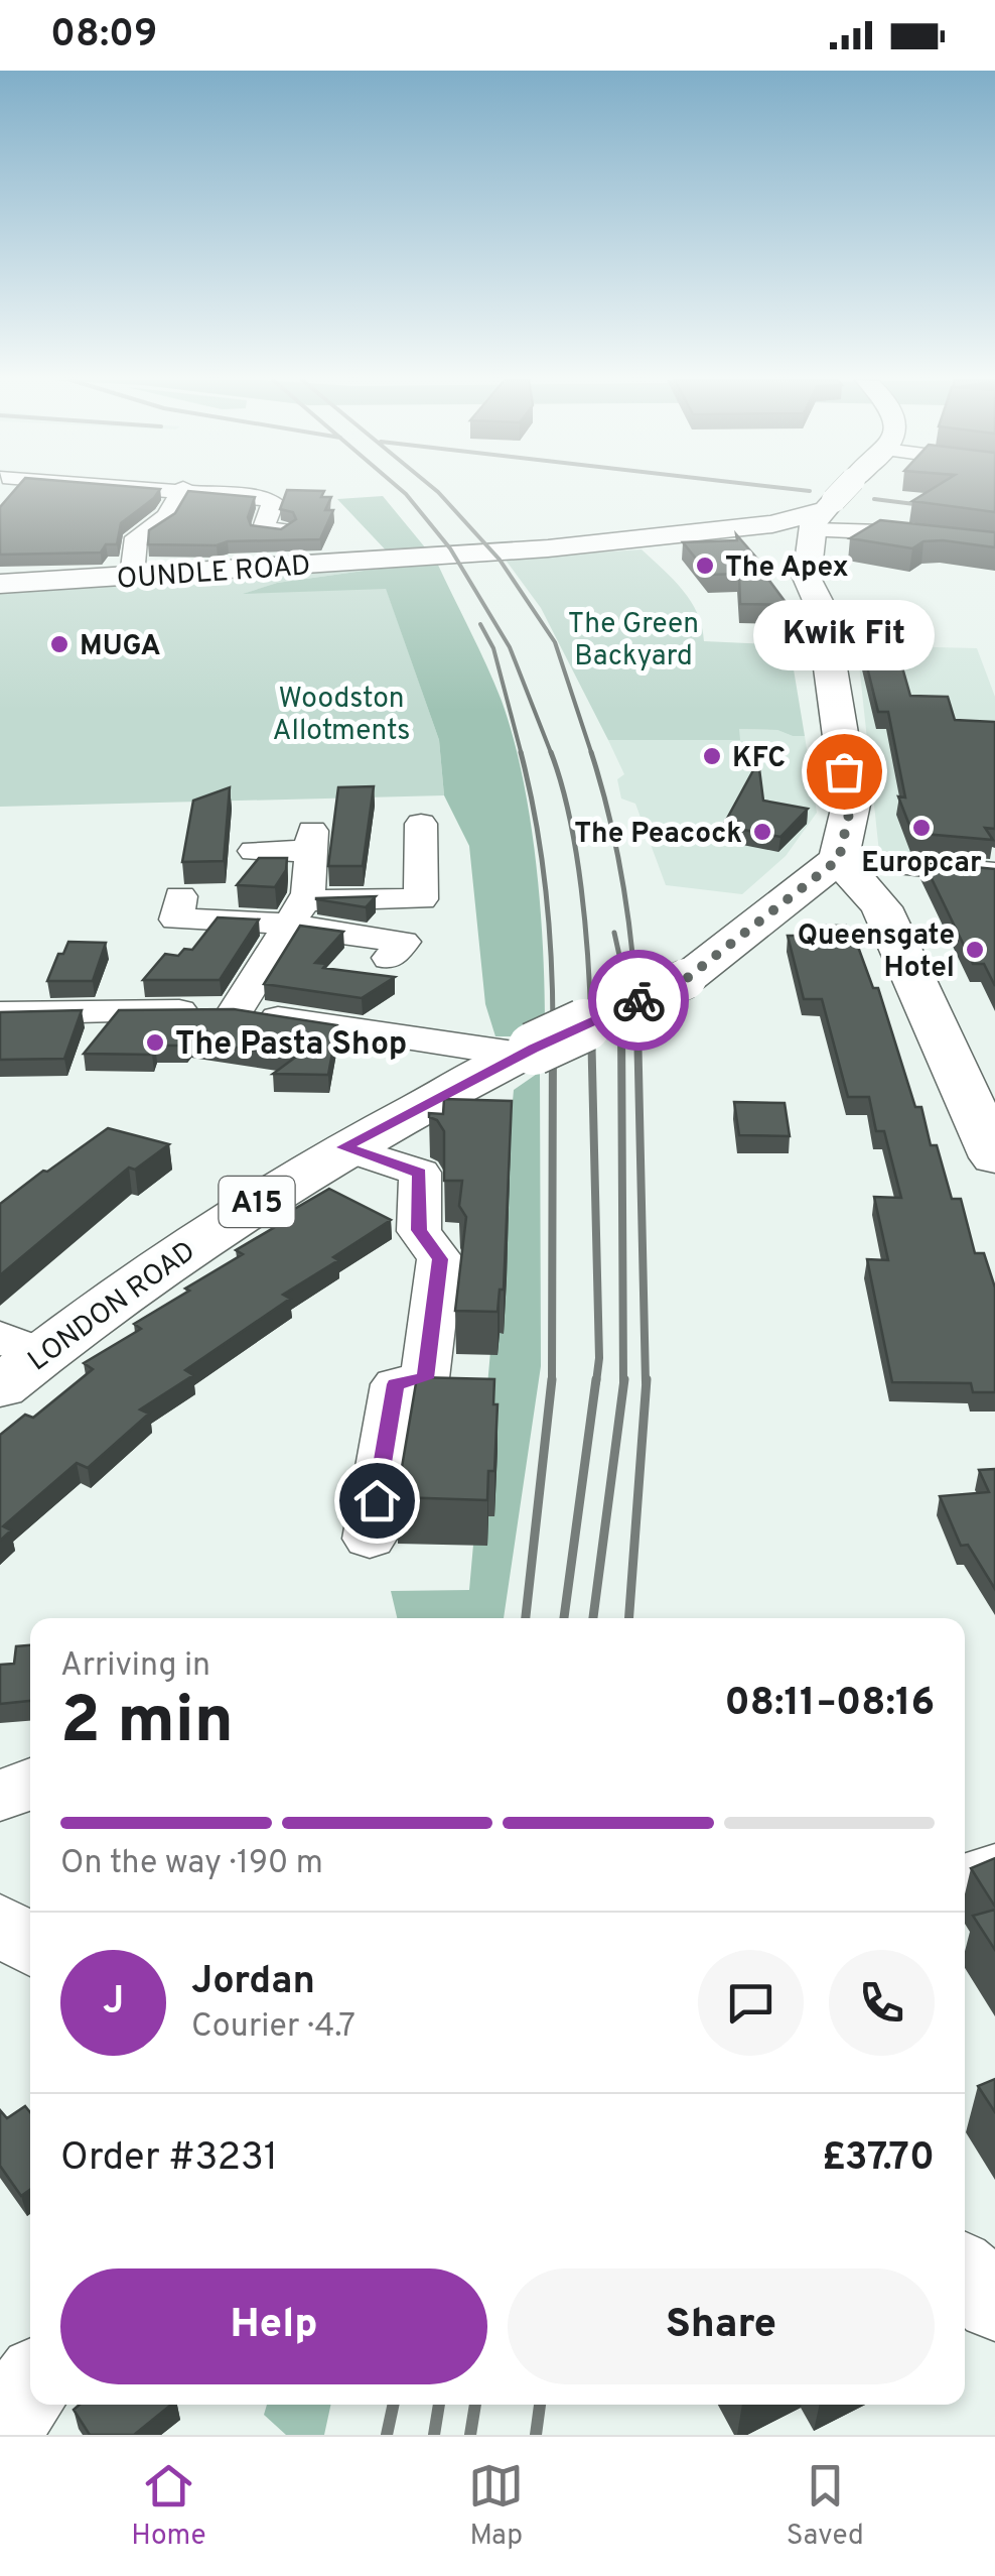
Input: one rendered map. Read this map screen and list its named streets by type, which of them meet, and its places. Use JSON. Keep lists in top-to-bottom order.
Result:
{
  "streets": {
    "main road": ["OUNDLE ROAD", "A15", "LONDON ROAD"]
  },
  "parks": ["The Green Backyard", "Woodston Allotments"],
  "places": [
    "The Apex",
    "MUGA",
    "KFC",
    "Kwik Fit",
    "Europcar",
    "The Peacock",
    "Queensgate Hotel",
    "The Pasta Shop"
  ],
  "page": {
    "status": "08:09",
    "bubble": "Kwik Fit",
    "heading": ["2 min", "Arriving in", "08:11–08:16"],
    "panel": [
      "Jordan",
      "Courier · 4.7",
      "Order #3231",
      "£37.70"
    ],
    "bar": "On the way · 190 m",
    "round": "J",
    "buttons": ["Help", "Share"],
    "tabs": ["Home", "Map", "Saved"]
  }
}
